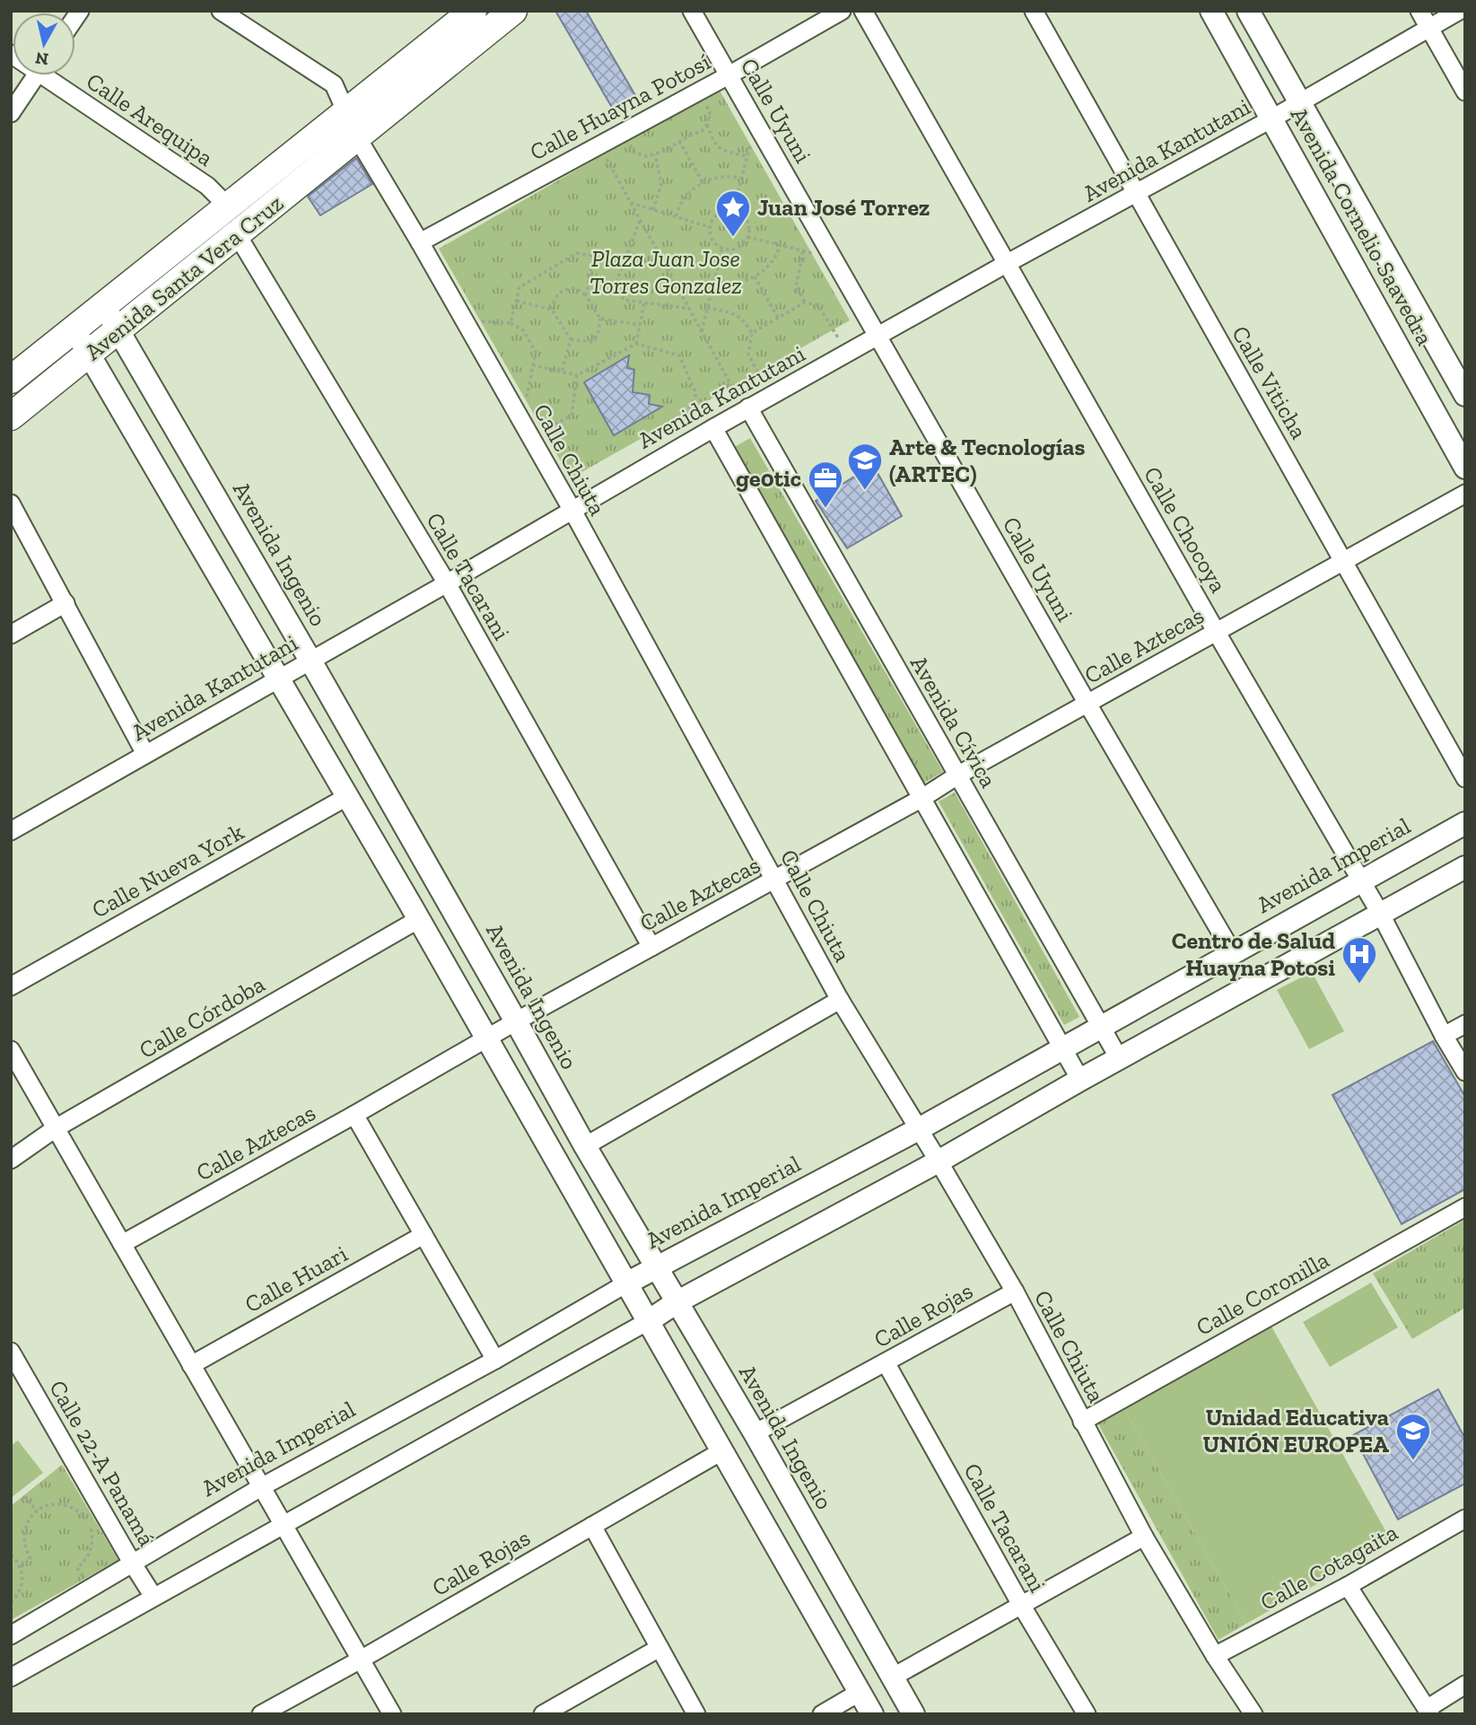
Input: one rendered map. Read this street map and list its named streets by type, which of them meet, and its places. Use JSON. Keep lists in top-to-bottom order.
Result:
{
  "streets": {
    "main road": ["Avenida Santa Vera Cruz"],
    "street": [
      "Calle Huayna Potosí",
      "Calle Uyuni",
      "Calle Arequipa",
      "Avenida Kantutani",
      "Avenida Cornelio Saavedra",
      "Calle Viticha",
      "Calle Chiuta",
      "Calle Chocoya",
      "Avenida Ingenio",
      "Calle Tacarani",
      "Calle Aztecas",
      "Avenida Cívica",
      "Avenida Imperial",
      "Calle Nueva York",
      "Calle Córdoba",
      "Calle Huari",
      "Calle Coronilla",
      "Calle Rojas",
      "Calle 22-A Panamá",
      "Calle Cotagaita"
    ]
  },
  "crossings": [
    ["Calle Huayna Potosí", "Calle Uyuni"],
    ["Calle Huayna Potosí", "Calle Chiuta"],
    ["Calle Uyuni", "Avenida Kantutani"],
    ["Calle Uyuni", "Calle Aztecas"],
    ["Calle Uyuni", "Avenida Imperial"],
    ["Calle Arequipa", "Avenida Santa Vera Cruz"],
    ["Avenida Kantutani", "Avenida Cornelio Saavedra"],
    ["Avenida Kantutani", "Calle Viticha"],
    ["Avenida Kantutani", "Calle Chiuta"],
    ["Avenida Kantutani", "Calle Chocoya"],
    ["Avenida Kantutani", "Avenida Ingenio"],
    ["Avenida Kantutani", "Calle Tacarani"],
    ["Avenida Kantutani", "Avenida Cívica"],
    ["Avenida Santa Vera Cruz", "Calle Chiuta"],
    ["Avenida Santa Vera Cruz", "Avenida Ingenio"],
    ["Avenida Santa Vera Cruz", "Calle Tacarani"],
    ["Calle Viticha", "Calle Aztecas"],
    ["Calle Chiuta", "Calle Aztecas"],
    ["Calle Chiuta", "Avenida Imperial"],
    ["Calle Chiuta", "Calle Coronilla"],
    ["Calle Chiuta", "Calle Rojas"],
    ["Calle Chiuta", "Calle Cotagaita"],
    ["Calle Chocoya", "Calle Aztecas"],
    ["Calle Chocoya", "Avenida Imperial"],
    ["Avenida Ingenio", "Calle Aztecas"],
    ["Avenida Ingenio", "Avenida Imperial"],
    ["Avenida Ingenio", "Calle Rojas"],
    ["Calle Tacarani", "Calle Aztecas"],
    ["Calle Tacarani", "Calle Rojas"],
    ["Calle Aztecas", "Avenida Cívica"],
    ["Avenida Cívica", "Avenida Imperial"],
    ["Avenida Imperial", "Calle 22-A Panamá"]
  ],
  "parks": ["Plaza Juan Jose Torres Gonzalez"],
  "places": {
    "place": ["Juan José Torrez"],
    "school or university": ["Arte & Tecnologías (ARTEC)", "Unidad Educativa UNIÓN EUROPEA"],
    "office": ["ge0tic"],
    "hospital": ["Centro de Salud Huayna Potosi"]
  },
  "north": "bottom"
}
